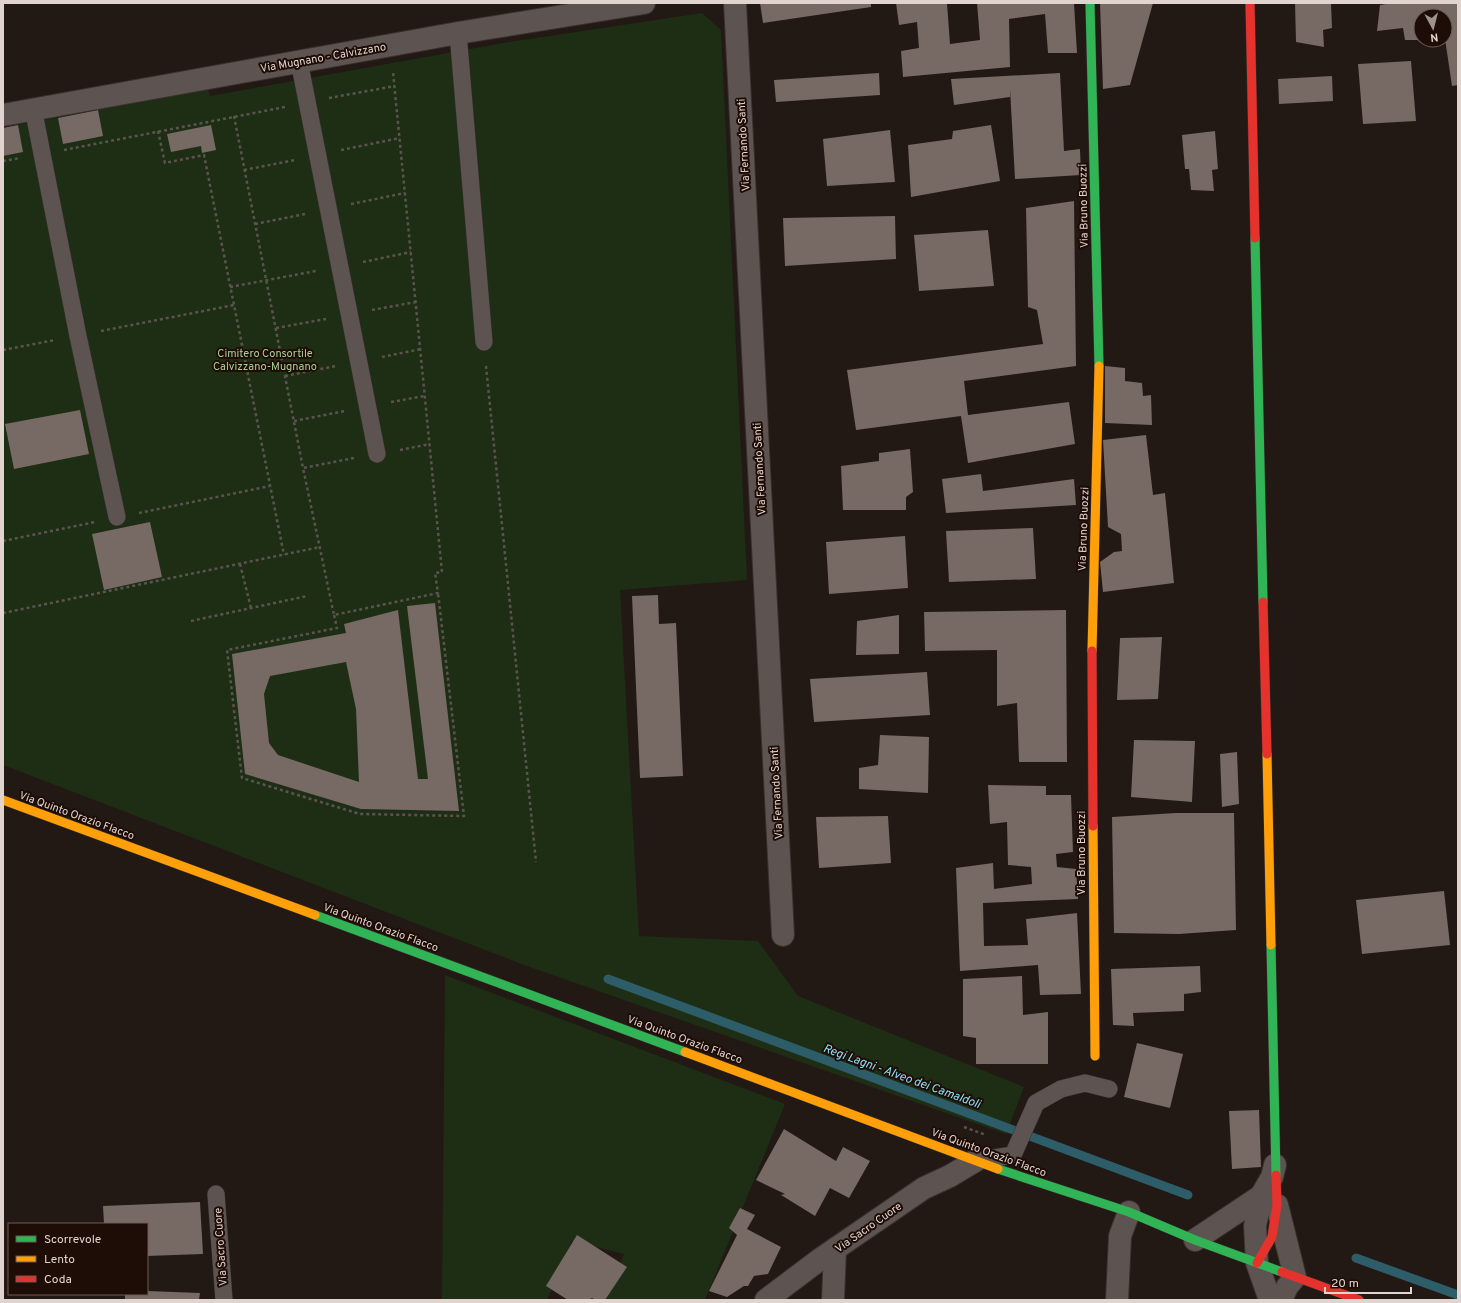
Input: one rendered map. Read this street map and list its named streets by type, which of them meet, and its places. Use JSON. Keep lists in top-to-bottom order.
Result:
{
  "streets": {
    "street": [
      "Via Mugnano - Calvizzano",
      "Via Fernando Santi",
      "Via Bruno Buozzi",
      "Via Quinto Orazio Flacco",
      "Via Sacro Cuore"
    ]
  },
  "crossings": [
    ["Via Quinto Orazio Flacco", "Via Sacro Cuore"]
  ],
  "water": ["Regi Lagni - Alveo dei Camaldoli"],
  "parks": ["Cimitero Consortile Calvizzano-Mugnano"],
  "legend": ["Scorrevole", "Lento", "Coda"],
  "scale_bar": "20 m",
  "north": "bottom"
}
